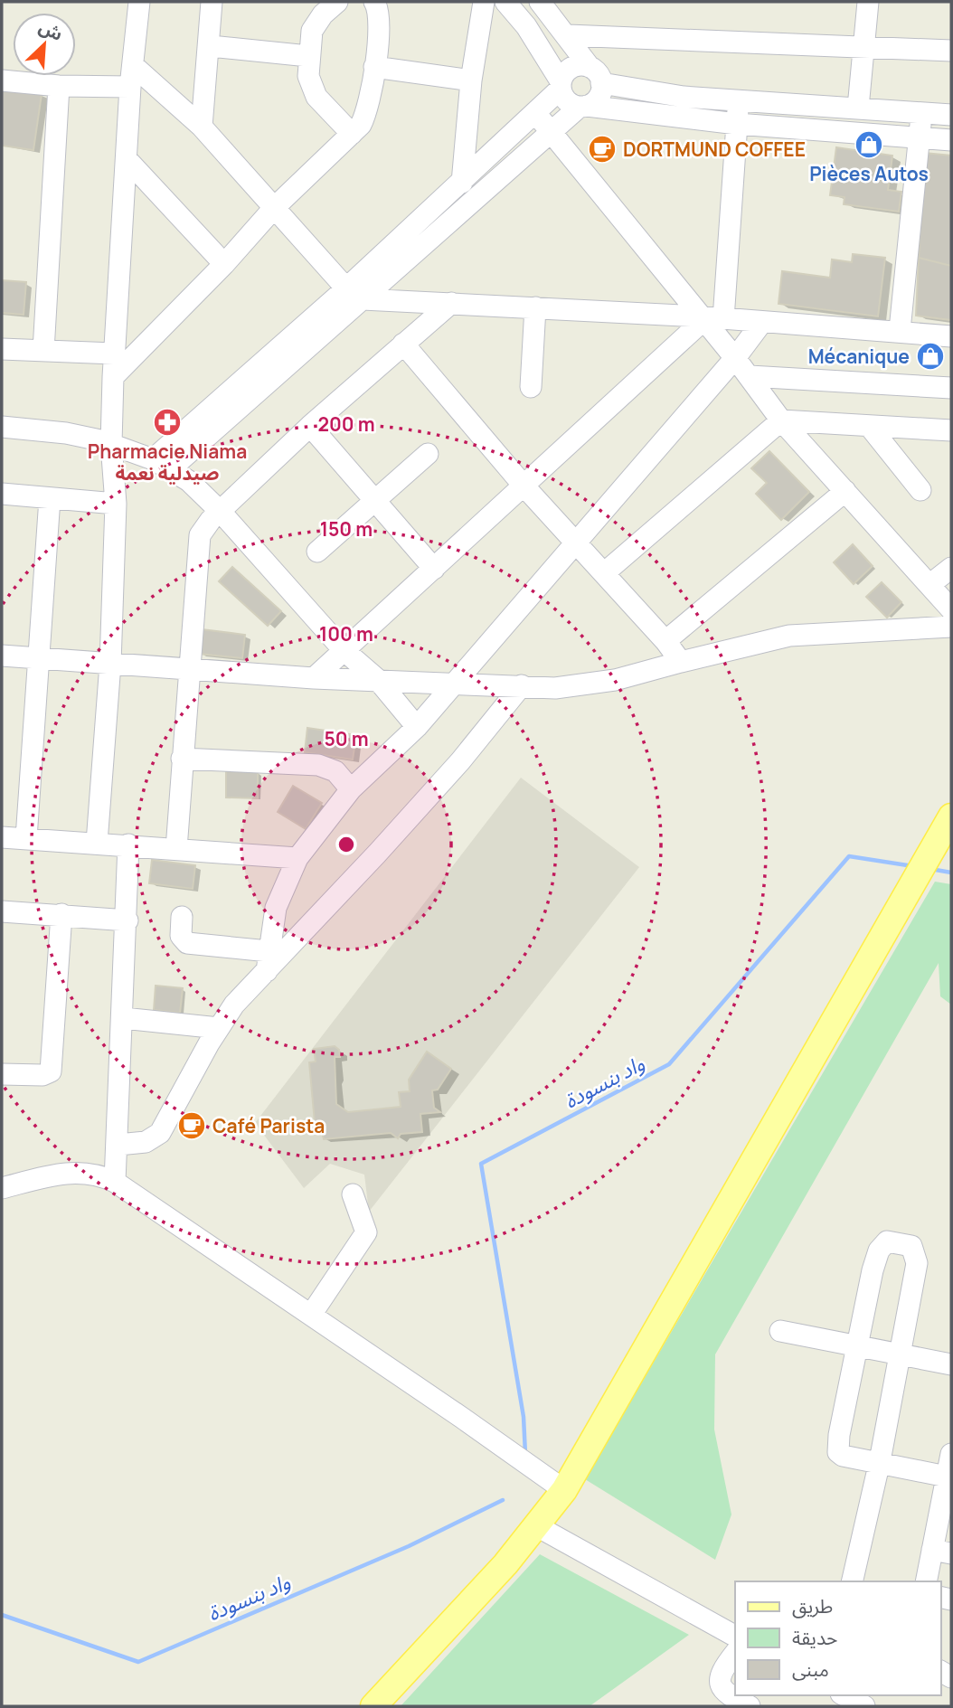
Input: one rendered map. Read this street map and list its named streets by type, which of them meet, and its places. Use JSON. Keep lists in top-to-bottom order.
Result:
{
  "water": ["واد بنسودة"],
  "places": {
    "shop": ["Pièces Autos", "Mécanique"],
    "cafe": ["DORTMUND COFFEE", "Café Parista"],
    "pharmacy": ["Pharmacie Niama صيدلية نعمة"]
  },
  "legend": ["طريق", "حديقة", "مبنى"],
  "north": "top right",
  "rings": [
    "200 m",
    "150 m",
    "100 m",
    "50 m"
  ]
}
